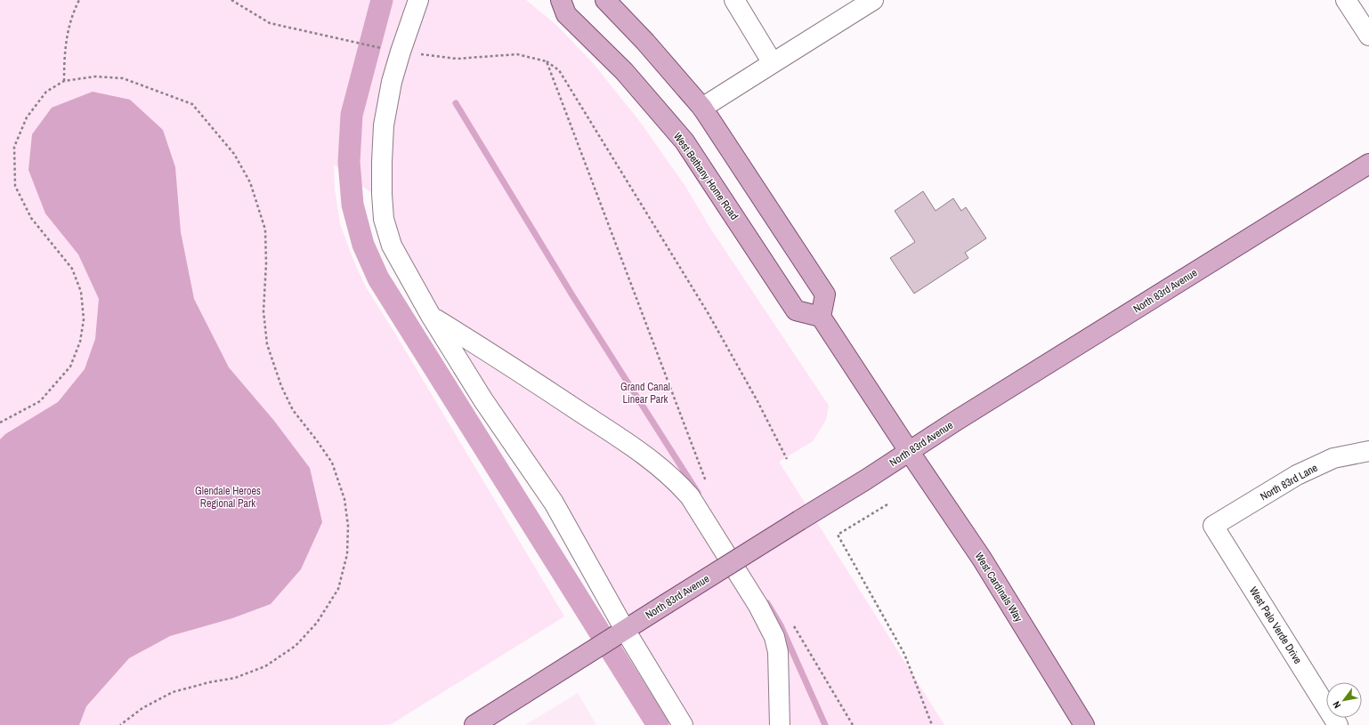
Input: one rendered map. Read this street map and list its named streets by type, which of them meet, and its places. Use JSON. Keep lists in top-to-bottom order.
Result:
{
  "streets": {
    "main road": ["West Bethany Home Road", "North 83rd Avenue", "West Cardinals Way"],
    "street": ["North 83rd Lane", "West Palo Verde Drive"]
  },
  "crossings": [
    ["North 83rd Avenue", "West Cardinals Way"],
    ["North 83rd Lane", "West Palo Verde Drive"]
  ],
  "parks": ["Grand Canal Linear Park", "Glendale Heroes Regional Park"],
  "north": "bottom left"
}
